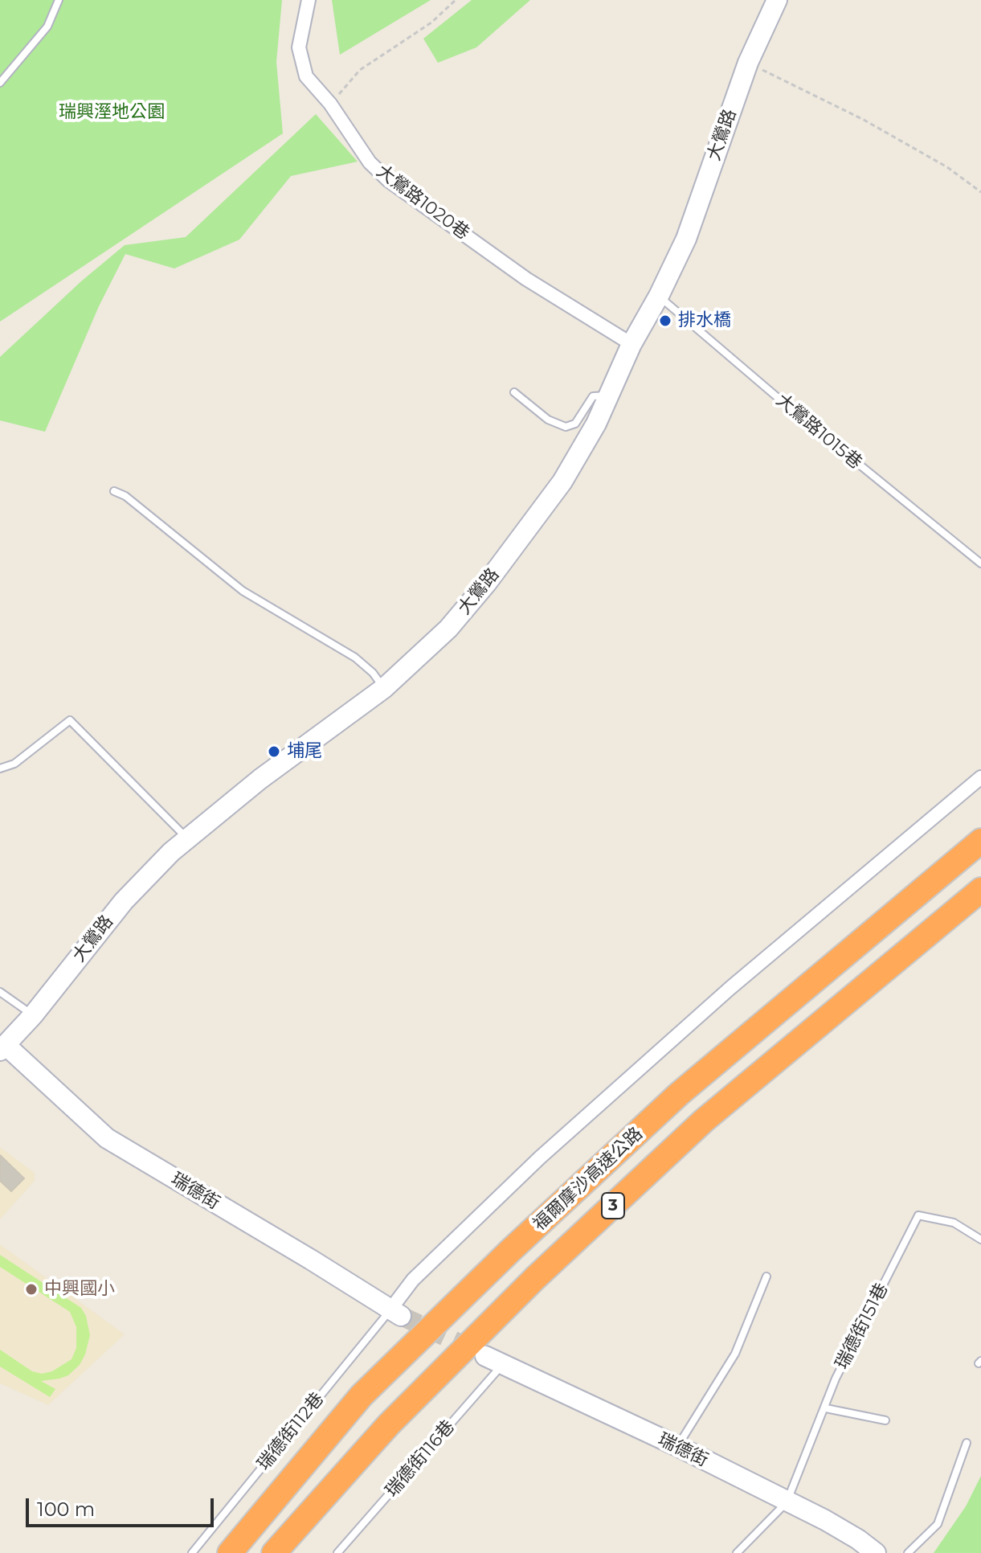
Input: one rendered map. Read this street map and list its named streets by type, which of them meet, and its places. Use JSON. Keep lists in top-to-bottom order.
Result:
{
  "streets": {
    "highway": ["福爾摩沙高速公路", "3"],
    "street": ["大鶯路", "大鶯路1020巷", "瑞德街"],
    "lane": [
      "大鶯路1015巷",
      "瑞德街151巷",
      "瑞德街112巷",
      "瑞德街116巷"
    ]
  },
  "crossings": [
    ["大鶯路", "大鶯路1020巷"],
    ["大鶯路", "大鶯路1015巷"],
    ["大鶯路", "瑞德街"],
    ["瑞德街", "瑞德街151巷"],
    ["瑞德街", "瑞德街112巷"],
    ["瑞德街", "瑞德街116巷"]
  ],
  "parks": ["瑞興溼地公園"],
  "places": ["排水橋", "埔尾", "中興國小"],
  "scale_bar": "100 m"
}
